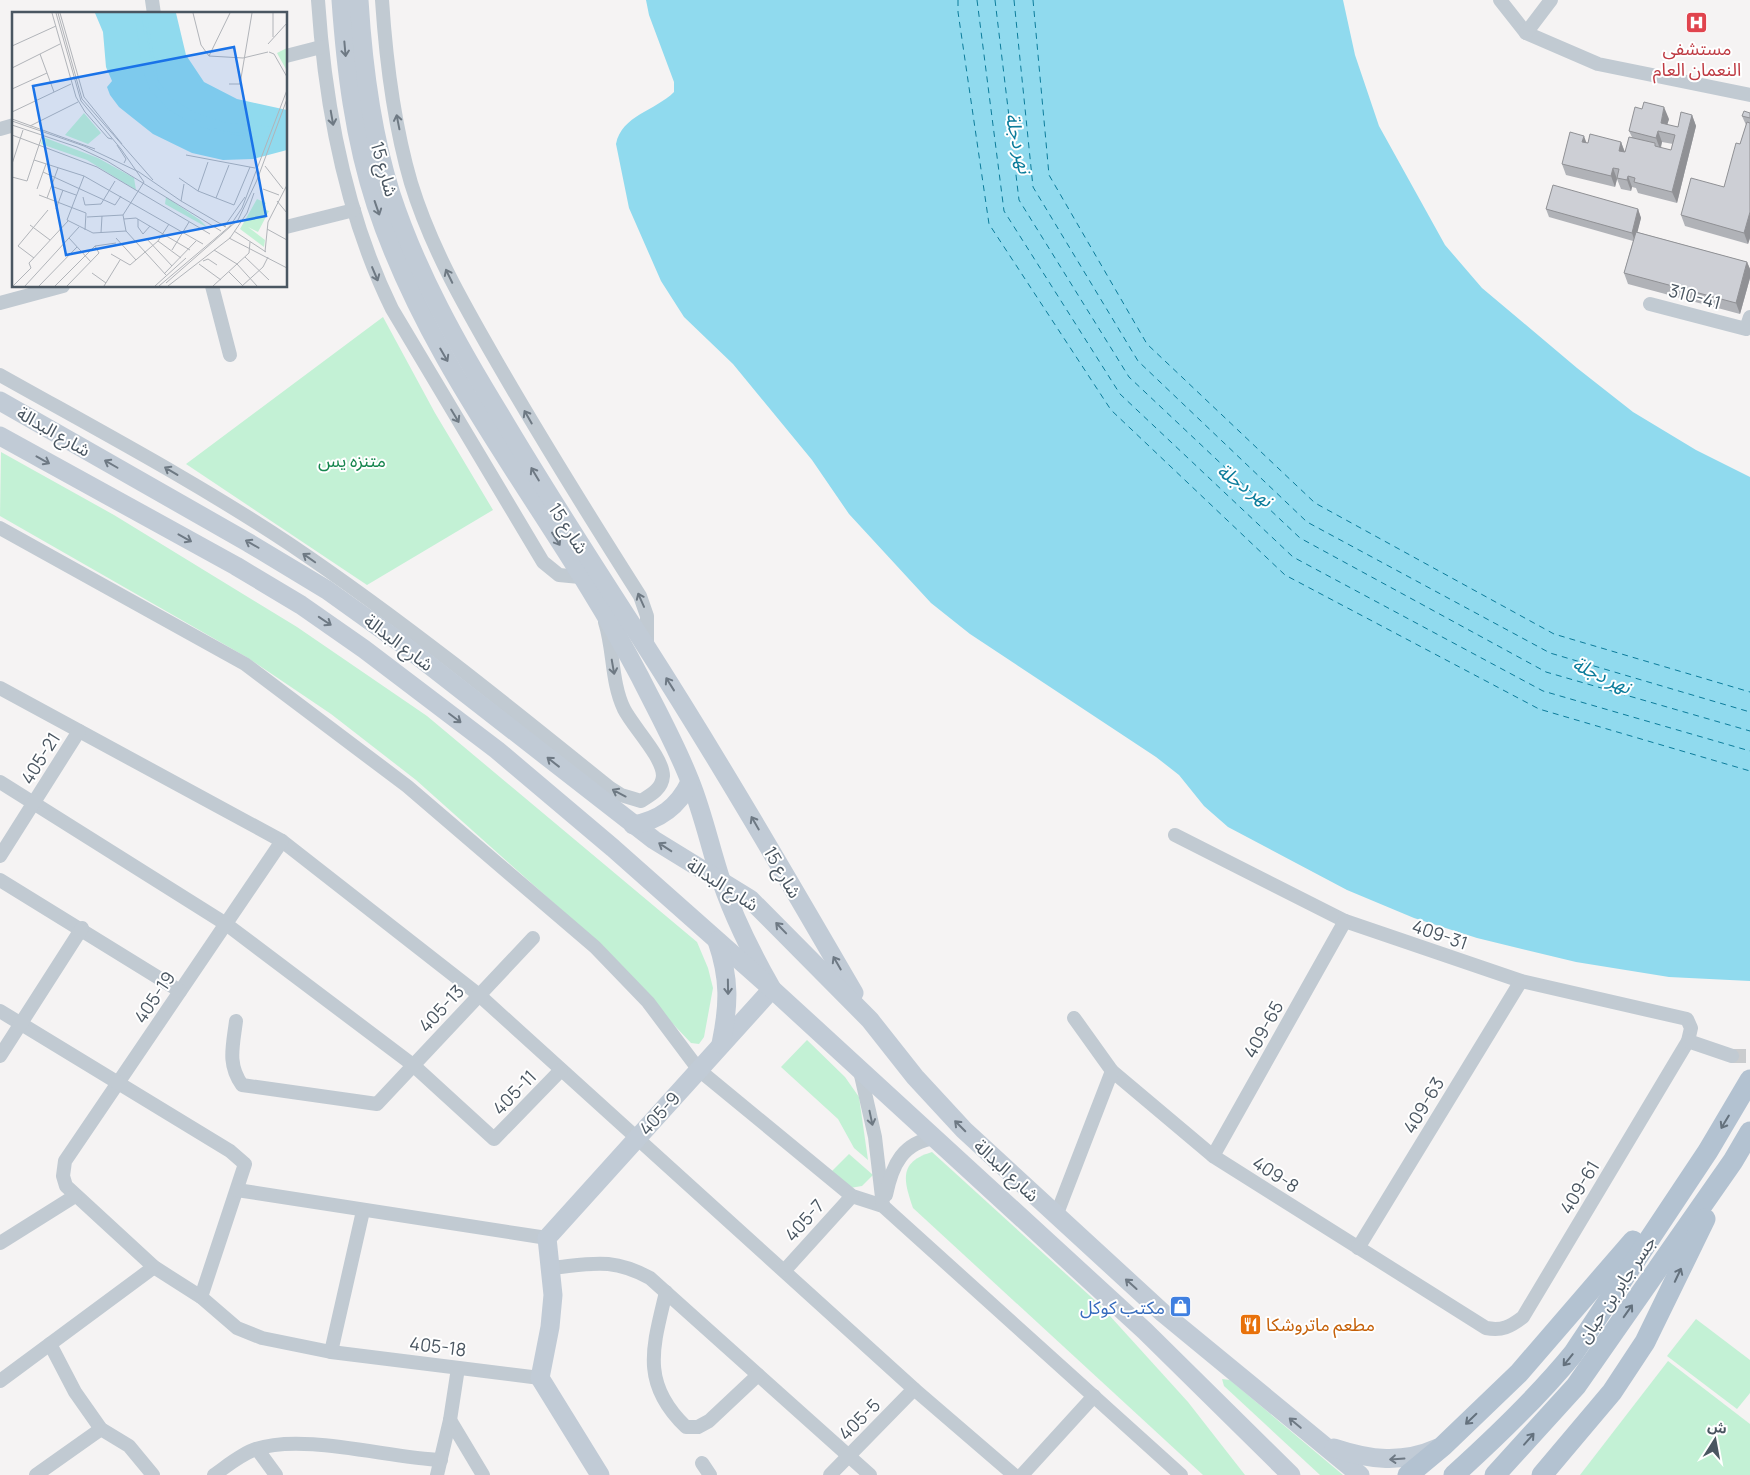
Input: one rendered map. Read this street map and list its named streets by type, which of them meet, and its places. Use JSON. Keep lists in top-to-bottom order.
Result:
{
  "streets": {
    "main road": [
      "شارع 15",
      "شارع البدالة",
      "405-9",
      "جسر جابر بن حيان"
    ],
    "street": [
      "310-41",
      "405-21",
      "409-31",
      "405-19",
      "405-13",
      "409-65",
      "405-11",
      "409-63",
      "409-8",
      "409-61",
      "405-7",
      "405-18",
      "405-5"
    ]
  },
  "crossings": [
    ["شارع 15", "شارع البدالة"],
    ["شارع 15", "405-9"],
    ["شارع البدالة", "405-9"],
    ["409-31", "409-65"],
    ["409-31", "409-63"],
    ["409-31", "409-61"],
    ["405-19", "405-18"],
    ["405-13", "405-11"],
    ["409-65", "409-8"],
    ["409-63", "409-8"],
    ["409-8", "409-61"]
  ],
  "water": ["نهر دجلة"],
  "parks": ["متنزه يس"],
  "places": {
    "hospital": ["مستشفى النعمان العام"],
    "shop": ["مكتب كوكل"],
    "restaurant": ["مطعم ماتروشكا"]
  },
  "north": "top"
}
